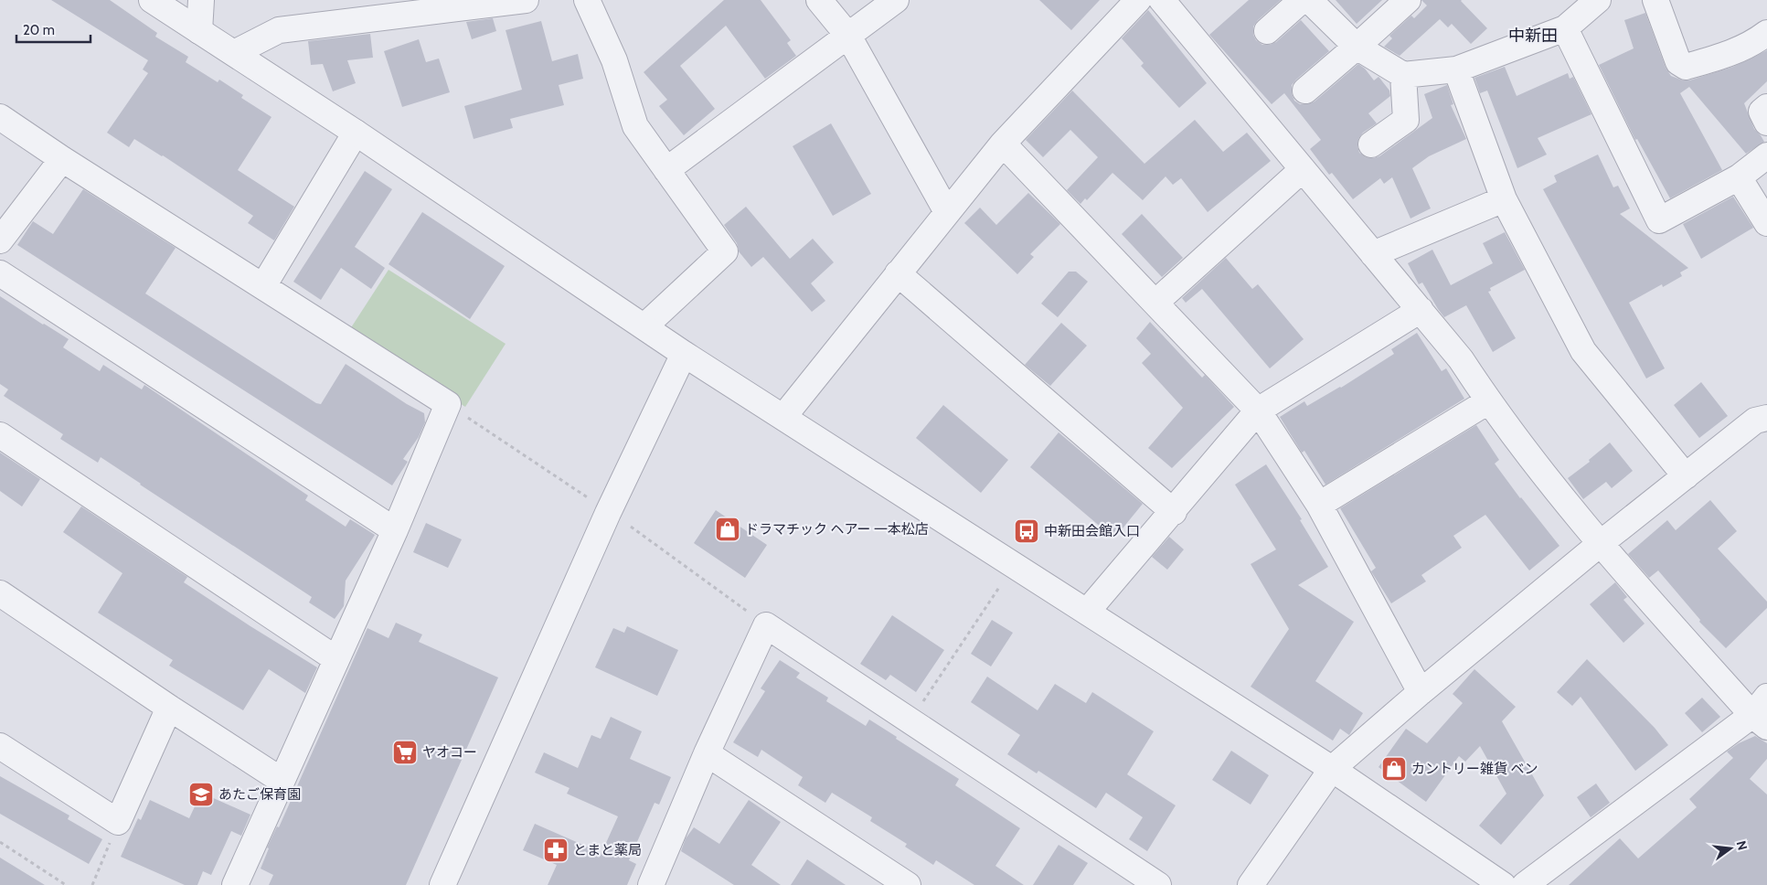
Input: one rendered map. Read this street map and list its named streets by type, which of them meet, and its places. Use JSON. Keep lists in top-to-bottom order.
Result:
{
  "districts": ["中新田"],
  "places": {
    "shop": ["ドラマチック ヘアー 一本松店", "カントリー雑貨 ベン"],
    "bus stop": ["中新田会館入口"],
    "supermarket": ["ヤオコー"],
    "school or university": ["あたご保育園"],
    "pharmacy": ["とまと薬局"]
  },
  "scale_bar": "20 m",
  "north": "right"
}
